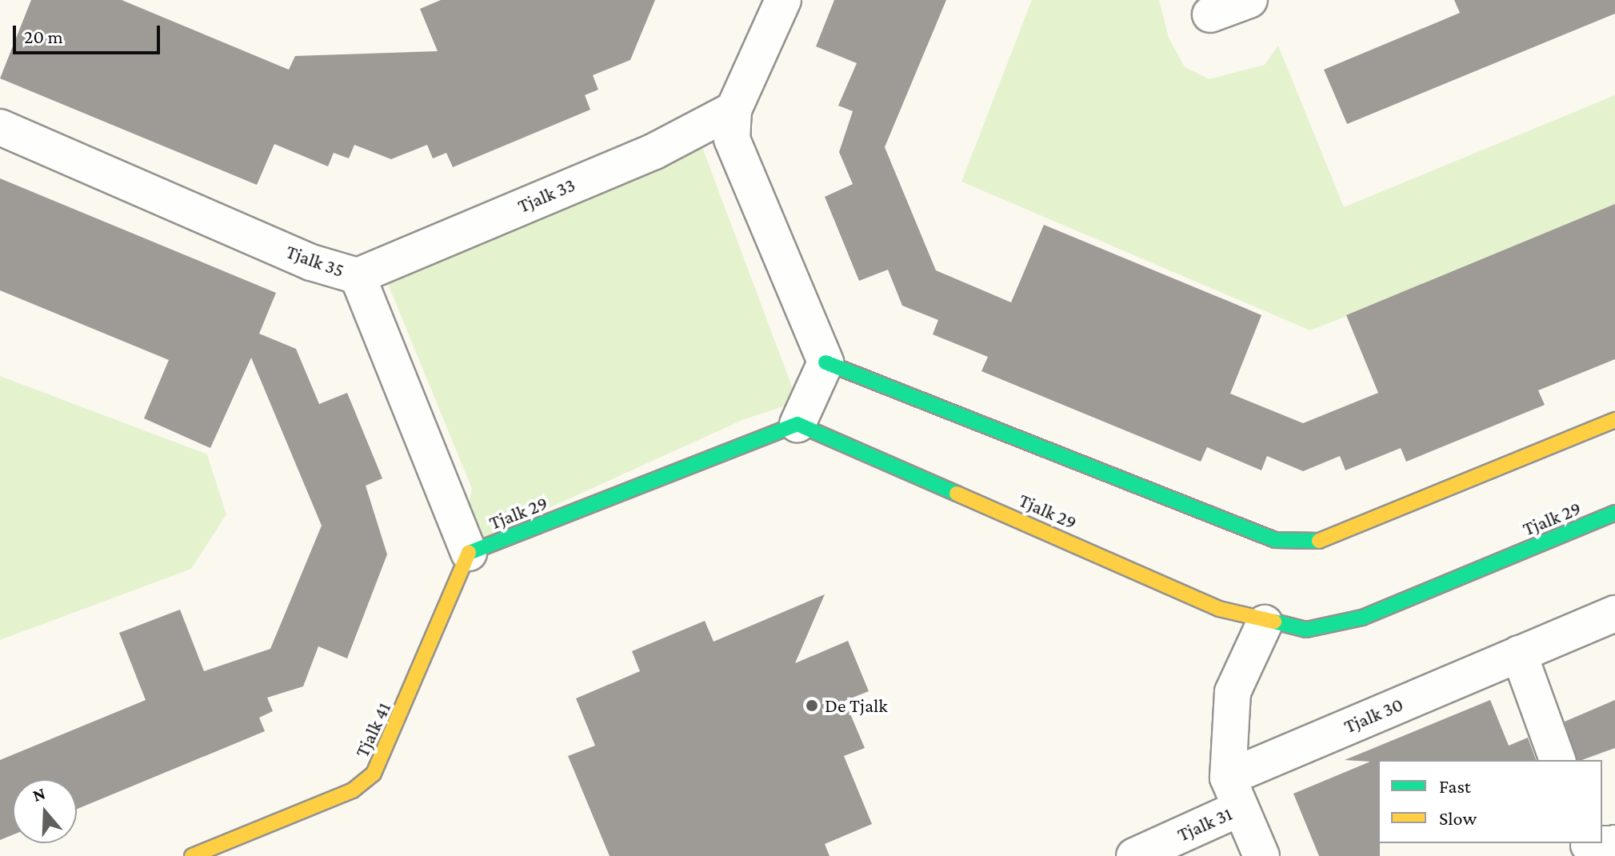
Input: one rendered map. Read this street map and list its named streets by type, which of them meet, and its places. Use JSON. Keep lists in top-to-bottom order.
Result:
{
  "streets": {
    "street": [
      "Tjalk 33",
      "Tjalk 35",
      "Tjalk 29",
      "Tjalk 30",
      "Tjalk 41",
      "Tjalk 31"
    ]
  },
  "crossings": [
    ["Tjalk 33", "Tjalk 35"],
    ["Tjalk 35", "Tjalk 29"],
    ["Tjalk 35", "Tjalk 41"],
    ["Tjalk 29", "Tjalk 41"],
    ["Tjalk 30", "Tjalk 31"]
  ],
  "places": ["De Tjalk"],
  "legend": ["Fast", "Slow"],
  "scale_bar": "20 m",
  "north": "top"
}
